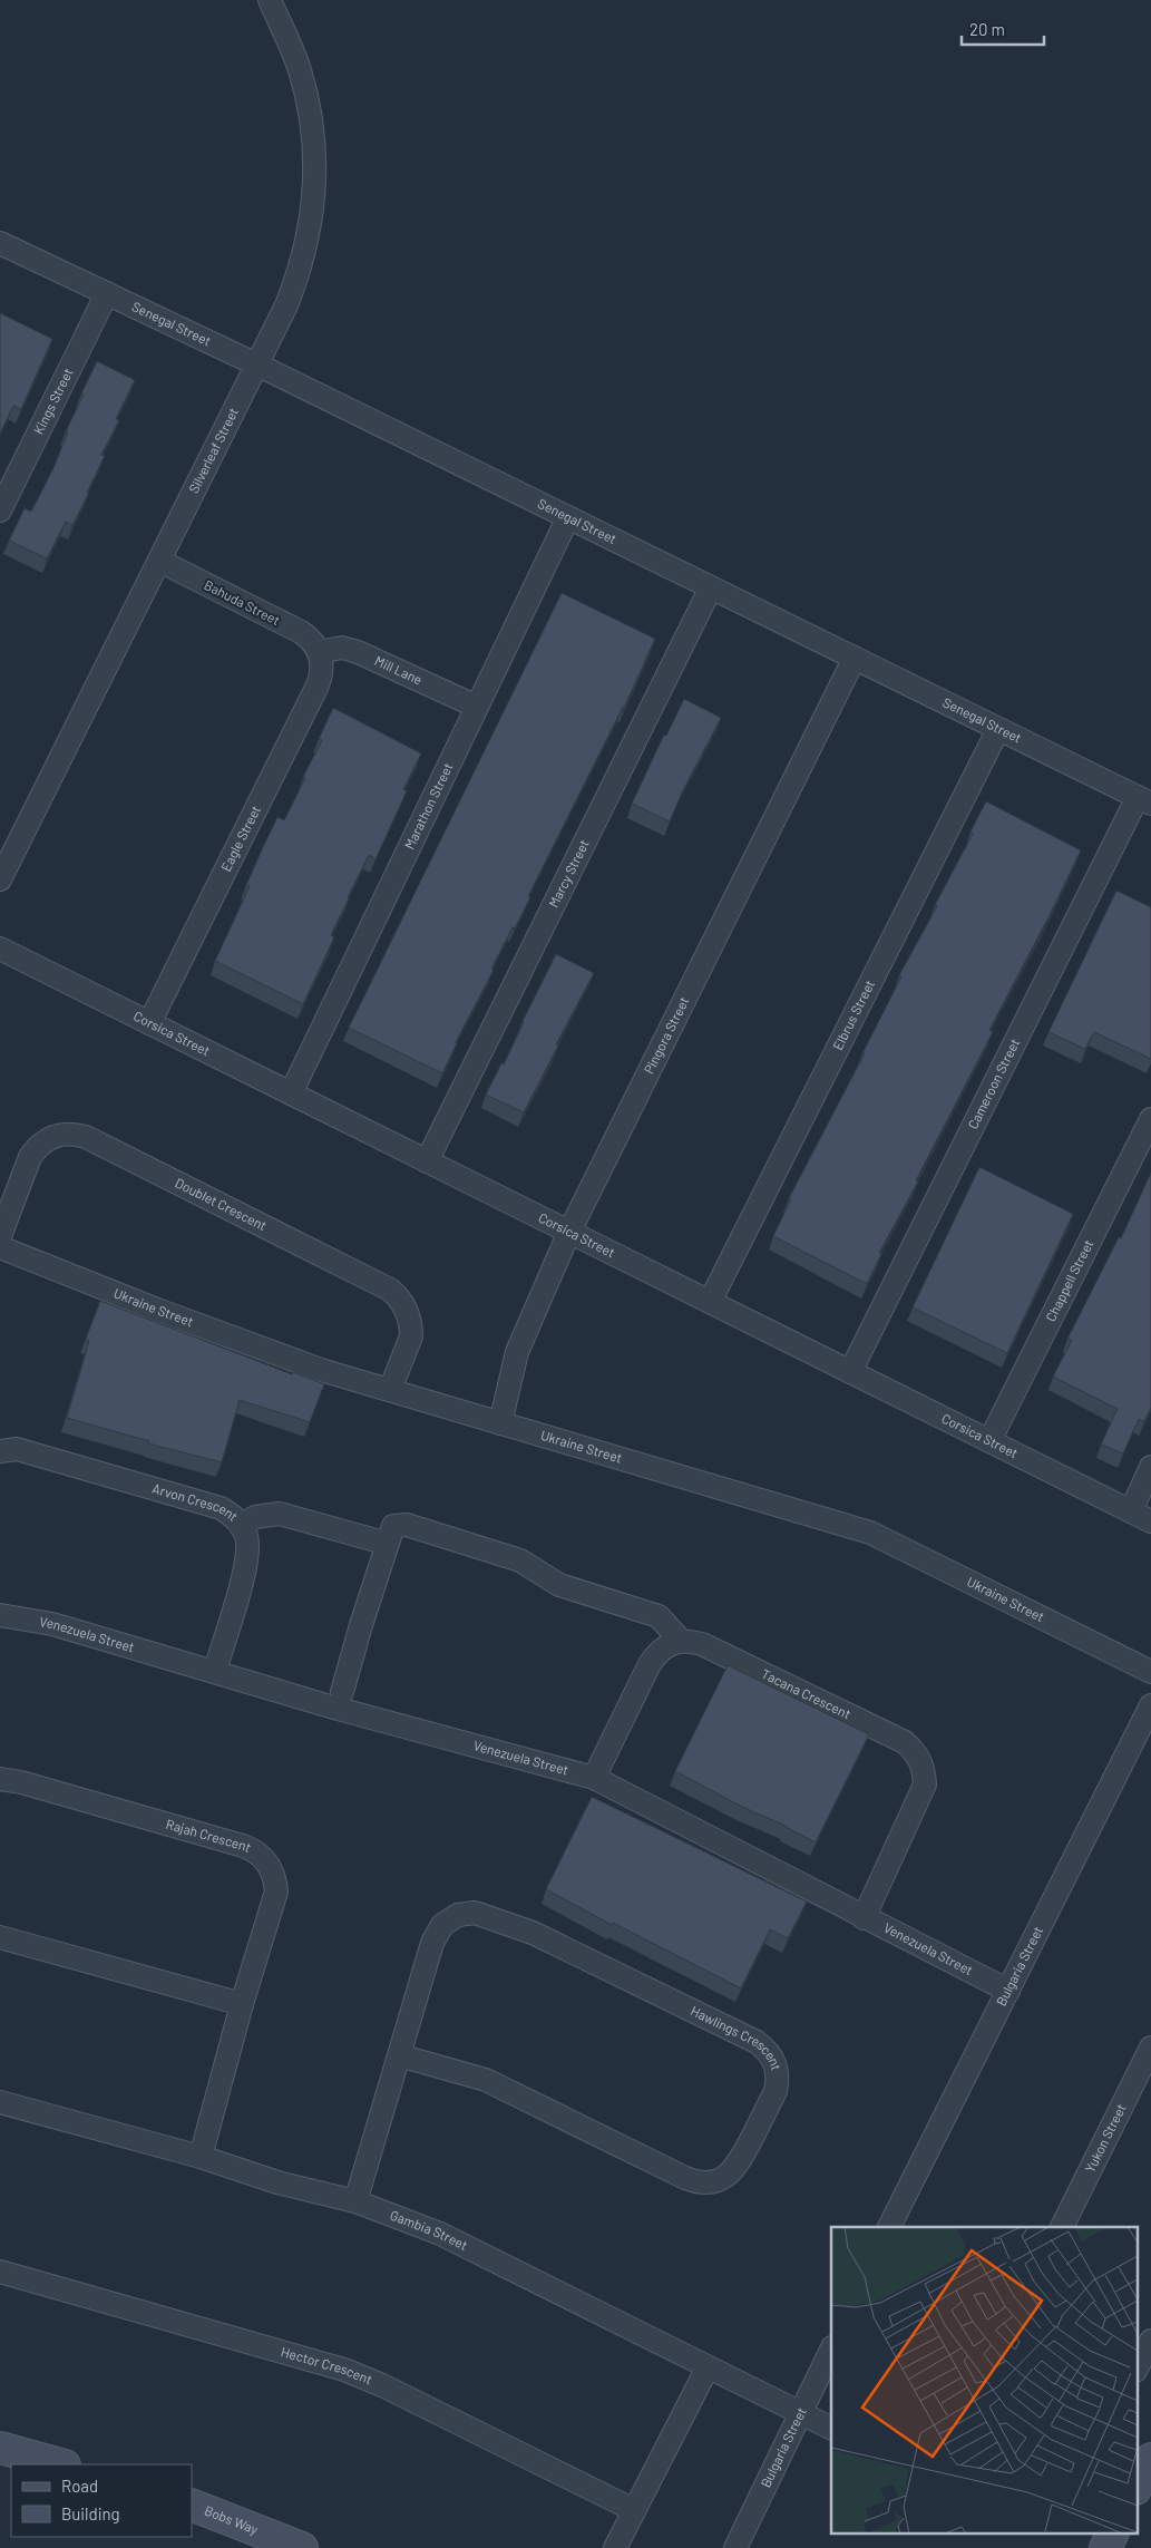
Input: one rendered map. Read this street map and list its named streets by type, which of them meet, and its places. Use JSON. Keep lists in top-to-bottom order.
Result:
{
  "streets": {
    "street": [
      "Senegal Street",
      "Kings Street",
      "Silverleaf Street",
      "Bahuda Street",
      "Mill Lane",
      "Marathon Street",
      "Eagle Street",
      "Marcy Street",
      "Elbrus Street",
      "Corsica Street",
      "Pingora Street",
      "Cameroon Street",
      "Doublet Crescent",
      "Chappell Street",
      "Ukraine Street",
      "Arvon Crescent",
      "Venezuela Street",
      "Tacana Crescent",
      "Rajah Crescent",
      "Bulgaria Street",
      "Hawlings Crescent",
      "Yukon Street",
      "Gambia Street",
      "Hector Crescent",
      "Bobs Way"
    ]
  },
  "crossings": [
    ["Senegal Street", "Kings Street"],
    ["Senegal Street", "Silverleaf Street"],
    ["Senegal Street", "Marathon Street"],
    ["Senegal Street", "Marcy Street"],
    ["Senegal Street", "Elbrus Street"],
    ["Senegal Street", "Pingora Street"],
    ["Senegal Street", "Cameroon Street"],
    ["Silverleaf Street", "Bahuda Street"],
    ["Bahuda Street", "Mill Lane"],
    ["Bahuda Street", "Eagle Street"],
    ["Mill Lane", "Marathon Street"],
    ["Mill Lane", "Eagle Street"],
    ["Marathon Street", "Corsica Street"],
    ["Eagle Street", "Corsica Street"],
    ["Marcy Street", "Corsica Street"],
    ["Elbrus Street", "Corsica Street"],
    ["Corsica Street", "Pingora Street"],
    ["Corsica Street", "Cameroon Street"],
    ["Corsica Street", "Chappell Street"],
    ["Pingora Street", "Ukraine Street"],
    ["Doublet Crescent", "Ukraine Street"],
    ["Arvon Crescent", "Venezuela Street"],
    ["Venezuela Street", "Tacana Crescent"],
    ["Venezuela Street", "Bulgaria Street"],
    ["Rajah Crescent", "Gambia Street"],
    ["Bulgaria Street", "Gambia Street"],
    ["Hawlings Crescent", "Gambia Street"]
  ],
  "legend": ["Road", "Building"],
  "scale_bar": "20 m"
}
